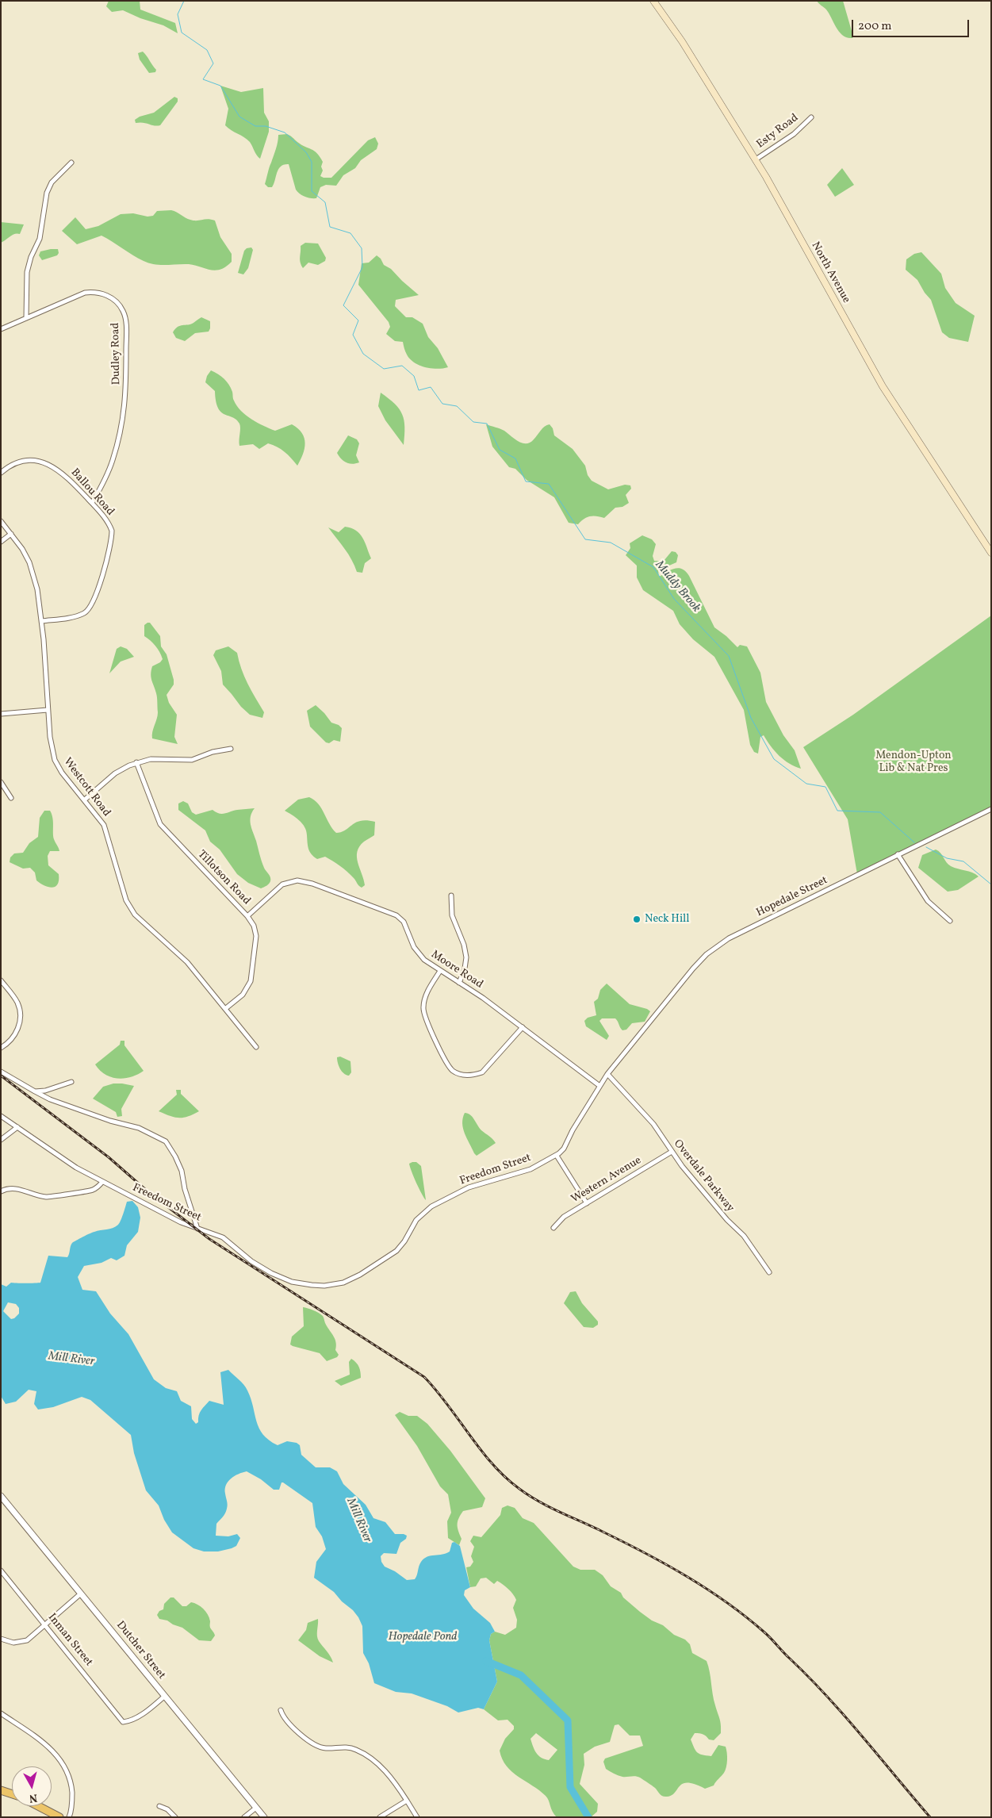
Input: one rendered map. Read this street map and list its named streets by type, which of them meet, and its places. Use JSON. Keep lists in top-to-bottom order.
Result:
{
  "streets": {
    "main road": ["North Avenue"],
    "street": [
      "Esty Road",
      "Dudley Road",
      "Ballou Road",
      "Westcott Road",
      "Tillotson Road",
      "Hopedale Street",
      "Moore Road",
      "Freedom Street",
      "Overdale Parkway",
      "Western Avenue",
      "Inman Street",
      "Dutcher Street"
    ]
  },
  "crossings": [
    ["Esty Road", "North Avenue"],
    ["Dudley Road", "Ballou Road"],
    ["Ballou Road", "Westcott Road"],
    ["Westcott Road", "Tillotson Road"],
    ["Tillotson Road", "Moore Road"],
    ["Hopedale Street", "Freedom Street"],
    ["Moore Road", "Freedom Street"],
    ["Freedom Street", "Overdale Parkway"],
    ["Overdale Parkway", "Western Avenue"],
    ["Inman Street", "Dutcher Street"]
  ],
  "water": ["Muddy Brook", "Mill River", "Hopedale Pond"],
  "parks": ["Mendon-Upton Lib & Nat Pres"],
  "places": ["Neck Hill"],
  "scale_bar": "200 m",
  "north": "bottom"
}
